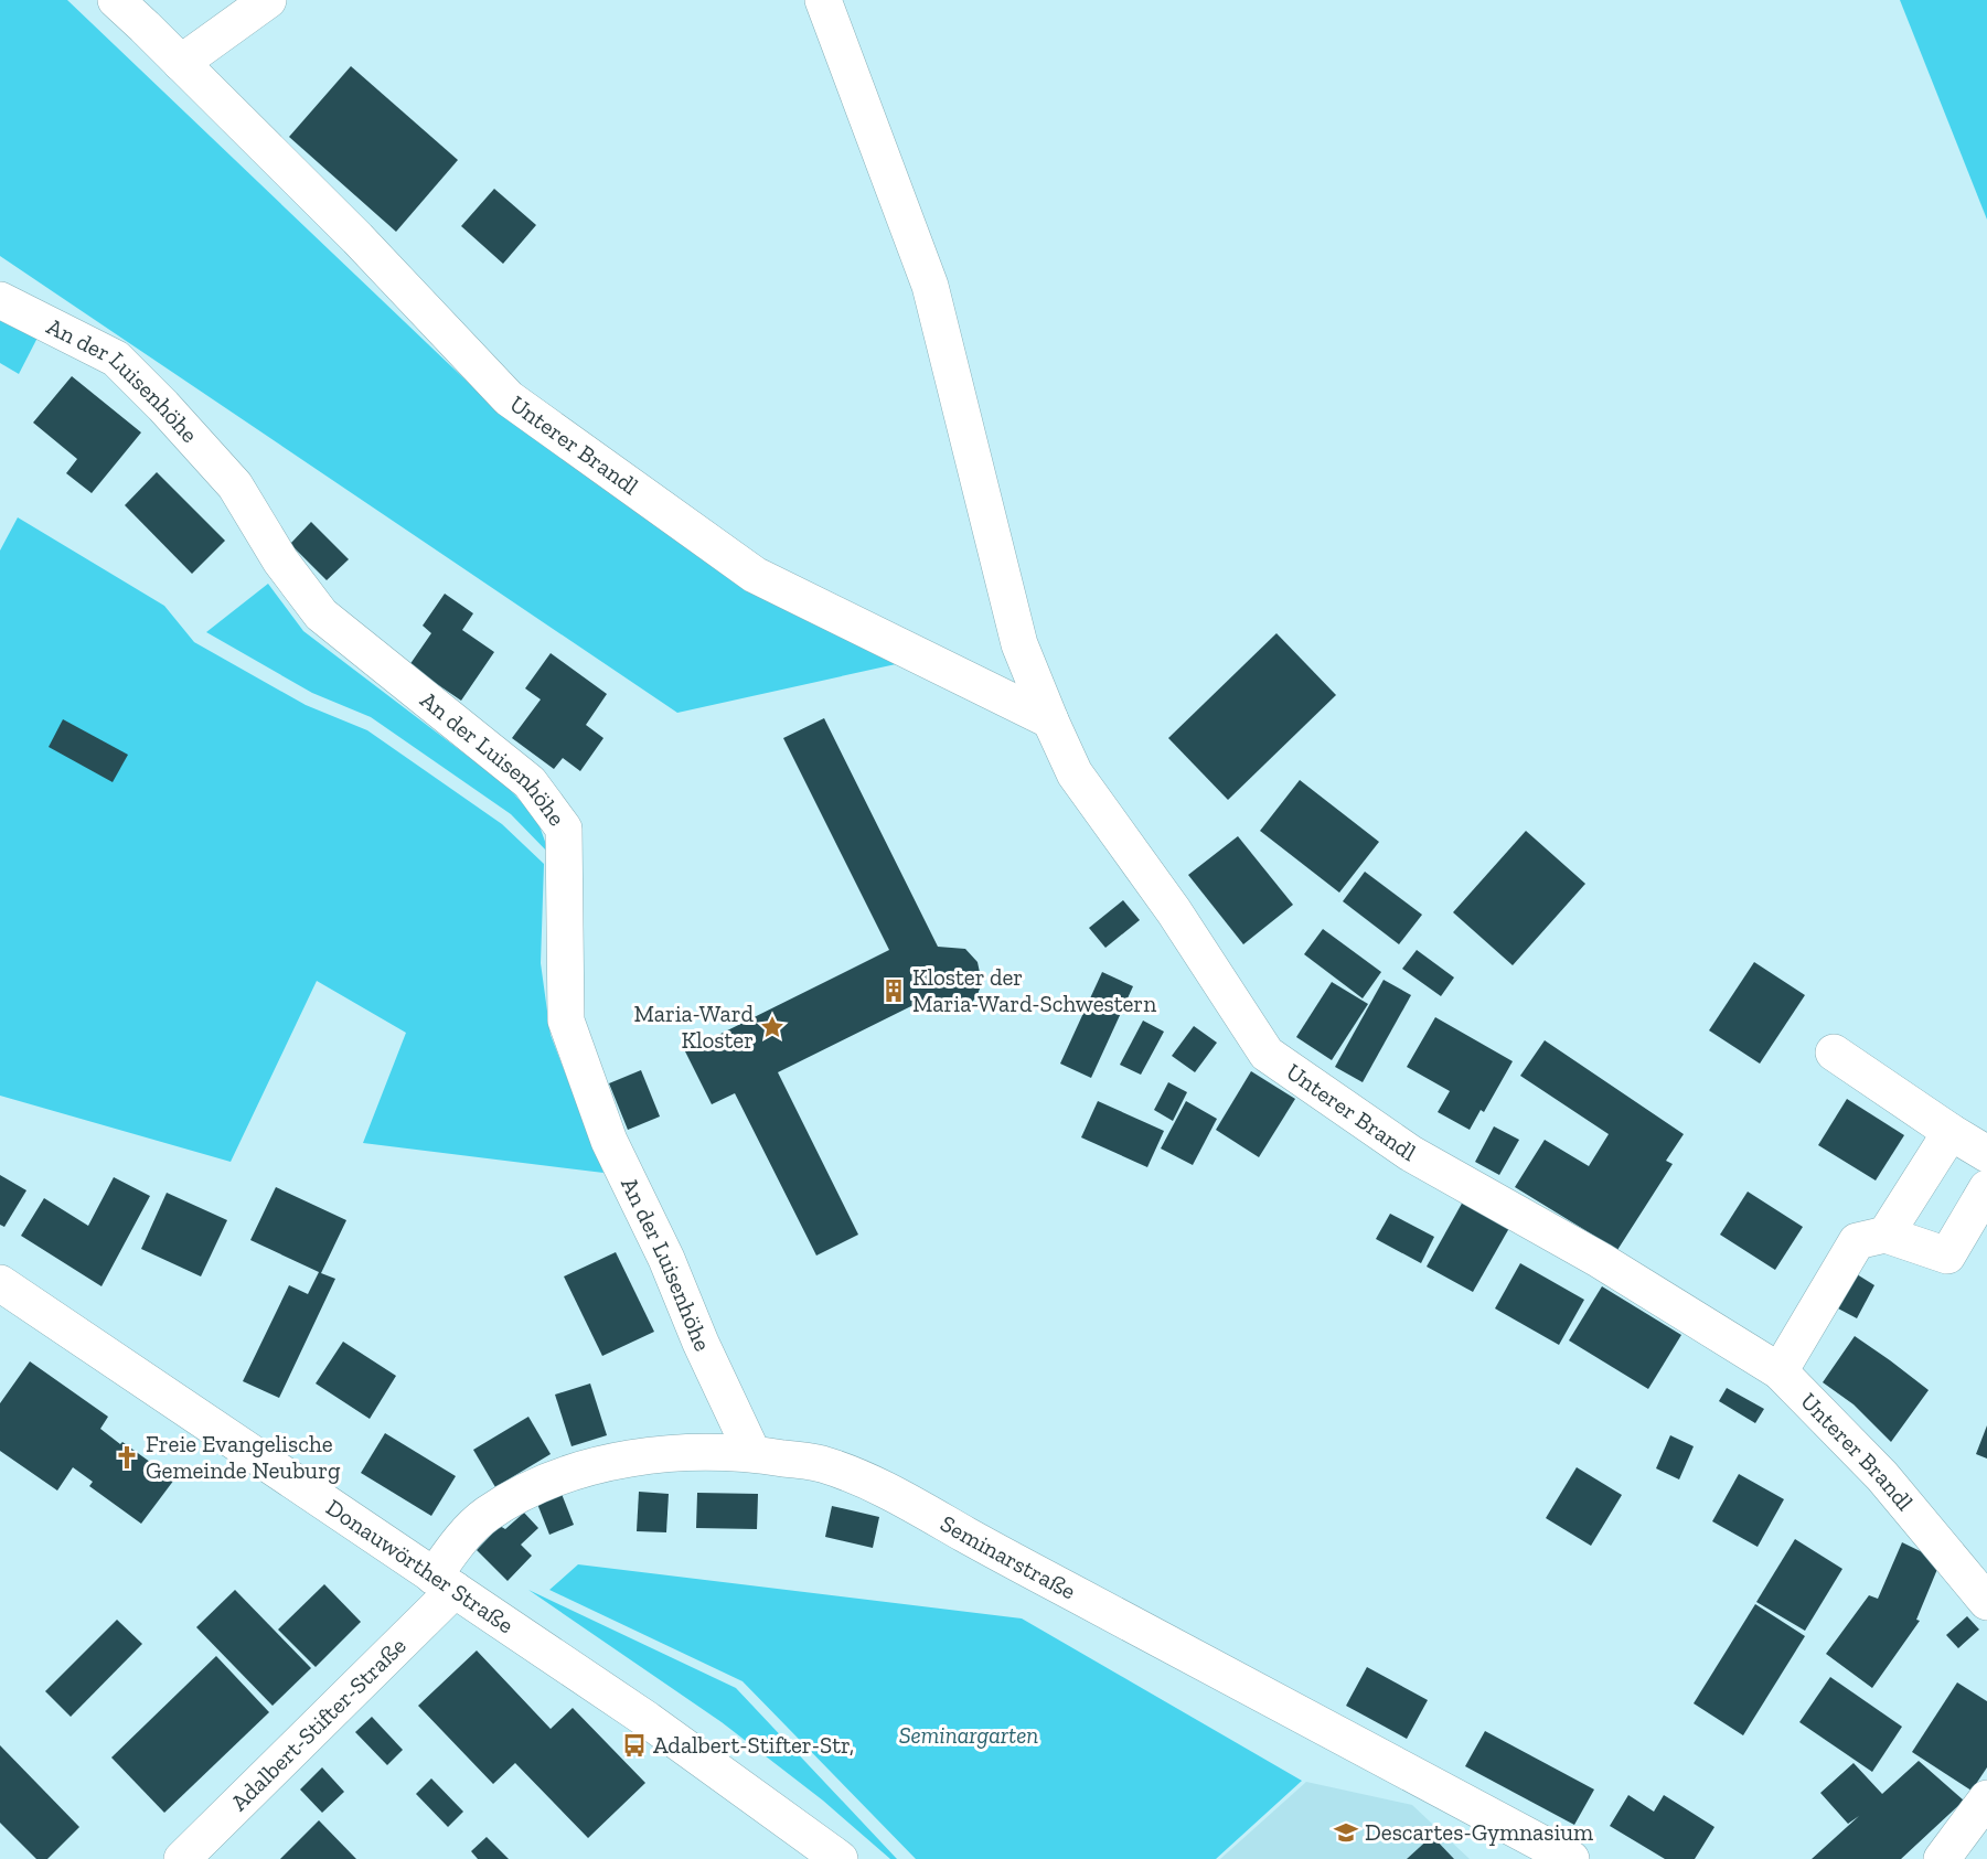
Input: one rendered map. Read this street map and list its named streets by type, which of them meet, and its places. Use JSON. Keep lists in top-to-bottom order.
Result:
{
  "streets": {
    "street": [
      "An der Luisenhöhe",
      "Unterer Brandl",
      "Seminarstraße",
      "Donauwörther Straße",
      "Adalbert-Stifter-Straße"
    ]
  },
  "crossings": [
    ["An der Luisenhöhe", "Seminarstraße"],
    ["Seminarstraße", "Donauwörther Straße"],
    ["Seminarstraße", "Adalbert-Stifter-Straße"],
    ["Donauwörther Straße", "Adalbert-Stifter-Straße"]
  ],
  "parks": ["Seminargarten"],
  "places": {
    "building": ["Kloster der Maria-Ward-Schwestern"],
    "place": ["Maria-Ward Kloster"],
    "church": ["Freie Evangelische Gemeinde Neuburg"],
    "bus stop": ["Adalbert-Stifter-Str,"],
    "school or university": ["Descartes-Gymnasium"]
  }
}
